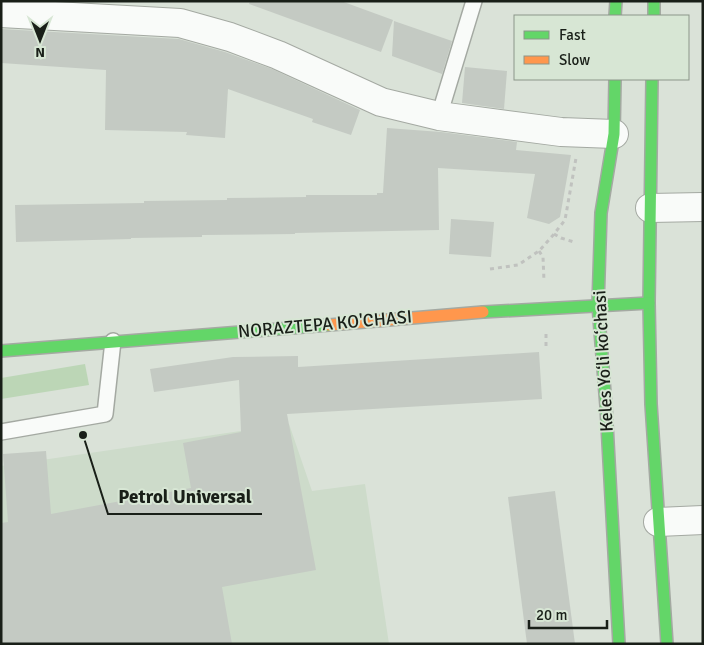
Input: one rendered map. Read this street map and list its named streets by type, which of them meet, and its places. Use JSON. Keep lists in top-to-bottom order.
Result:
{
  "streets": {
    "main road": ["NORAZTEPA KO'CHASI", "Keles Yoʻli koʻchasi"]
  },
  "crossings": [
    ["NORAZTEPA KO'CHASI", "Keles Yoʻli koʻchasi"]
  ],
  "places": ["Petrol Universal"],
  "legend": ["Fast", "Slow"],
  "scale_bar": "20 m",
  "north": "bottom"
}
